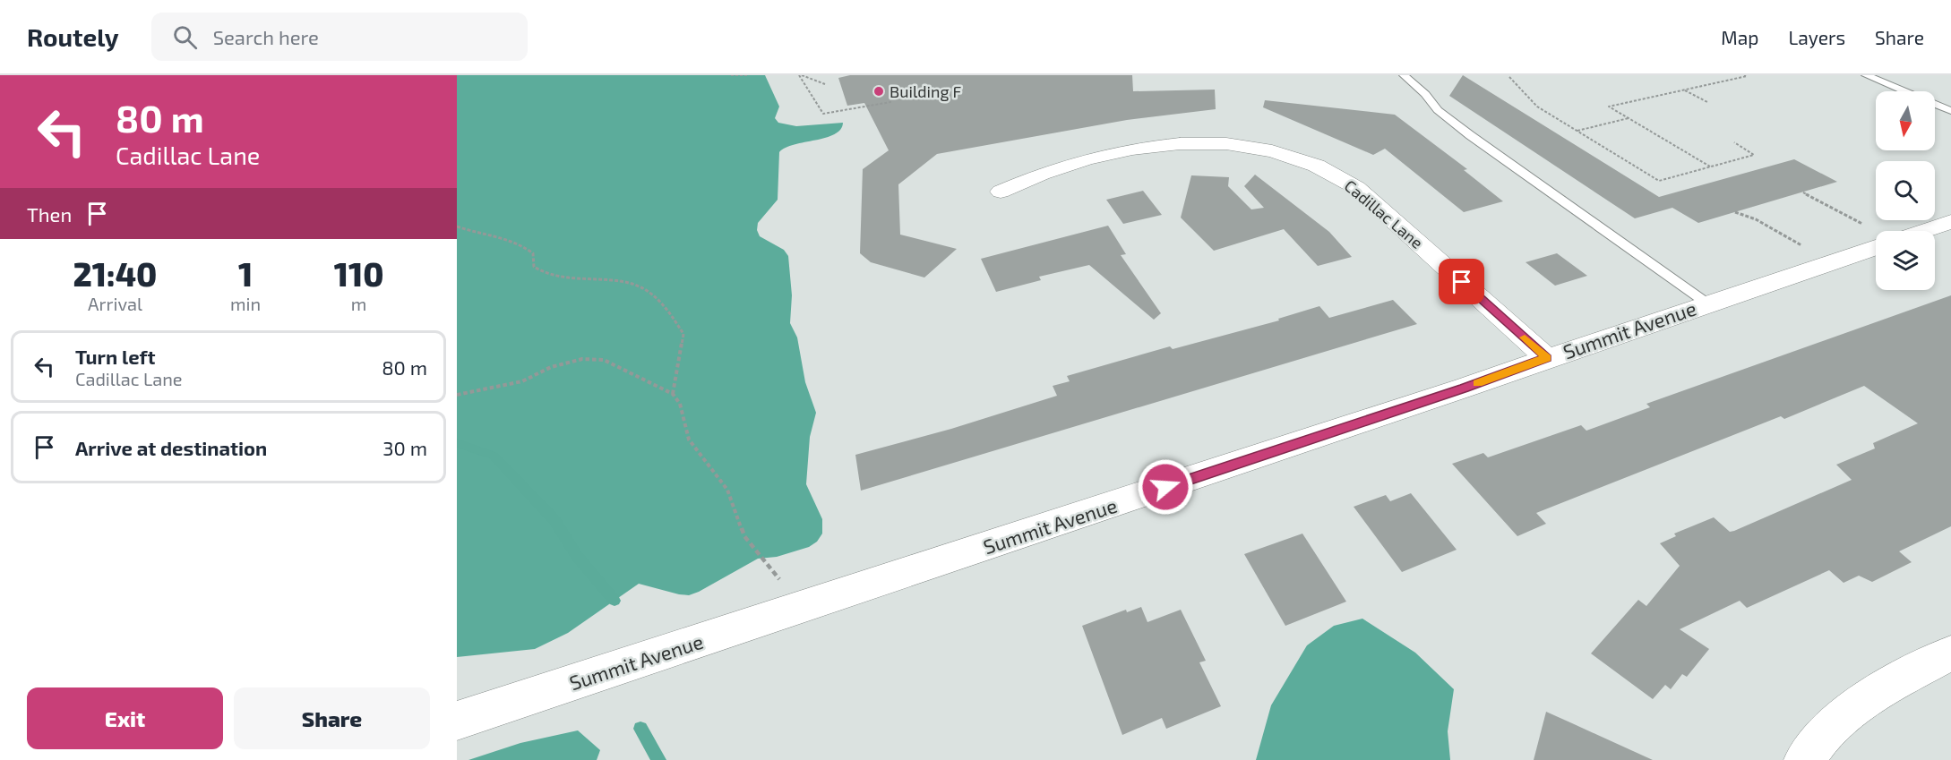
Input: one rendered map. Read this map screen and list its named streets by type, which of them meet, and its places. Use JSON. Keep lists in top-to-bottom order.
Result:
{
  "streets": {
    "street": ["Cadillac Lane", "Summit Avenue"]
  },
  "crossings": [
    ["Cadillac Lane", "Summit Avenue"]
  ],
  "places": ["Building F"],
  "north": "bottom",
  "page": {
    "header": "Routely",
    "search": "Search here",
    "nav": ["Map", "Layers", "Share"],
    "turn": ["80 m", "Cadillac Lane"],
    "then": "Then",
    "eta": [
      "21:40",
      "Arrival",
      "1",
      "min",
      "110",
      "m"
    ],
    "list": [
      {
        "name": "Turn left",
        "note": "Cadillac Lane",
        "value": "80 m"
      },
      {
        "name": "Arrive at destination",
        "value": "30 m"
      }
    ],
    "buttons": ["Exit", "Share"]
  }
}
